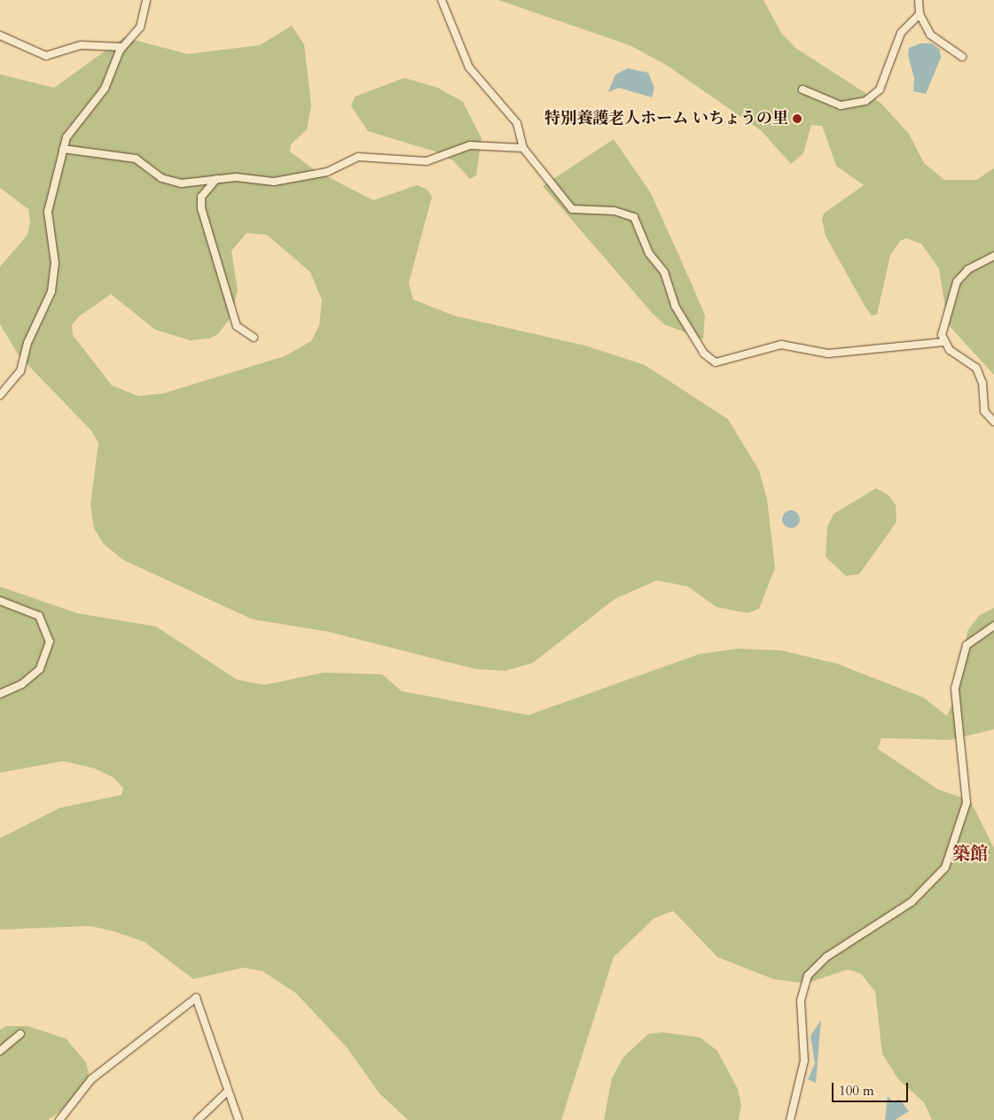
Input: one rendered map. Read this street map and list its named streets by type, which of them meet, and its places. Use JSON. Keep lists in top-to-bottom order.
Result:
{
  "districts": ["築館"],
  "places": ["特別養護老人ホーム いちょうの里"],
  "scale_bar": "100 m"
}
